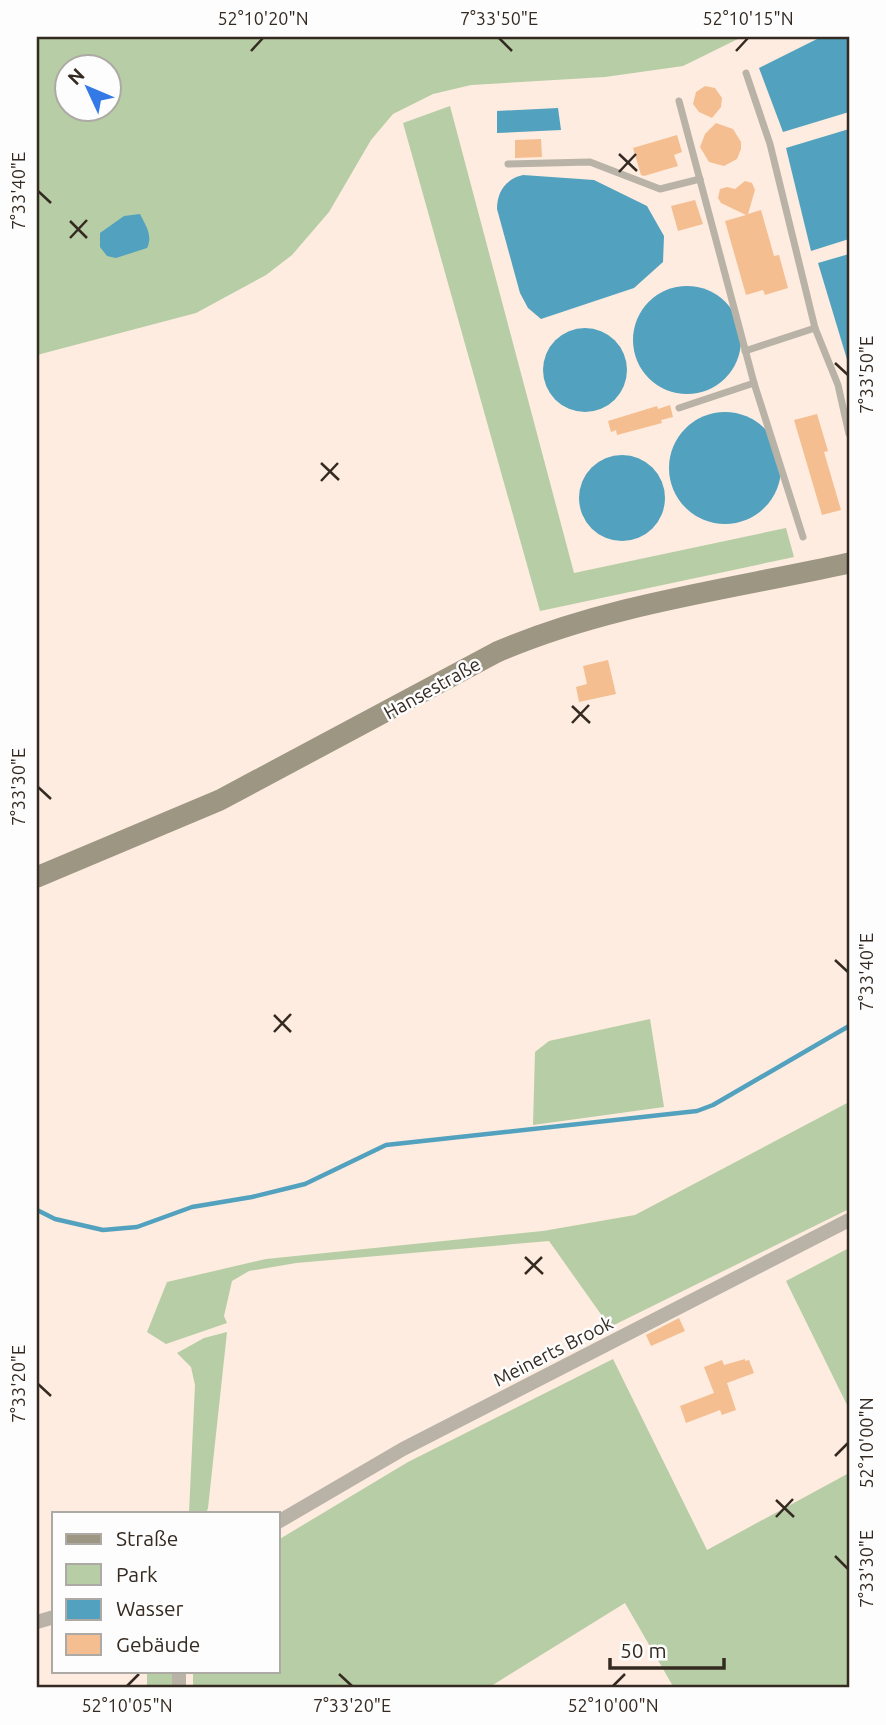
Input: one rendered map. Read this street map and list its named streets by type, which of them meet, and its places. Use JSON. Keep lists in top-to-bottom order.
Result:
{
  "streets": {
    "street": ["Hansestraße", "Meinerts Brook"]
  },
  "legend": [
    "Straße",
    "Park",
    "Wasser",
    "Gebäude"
  ],
  "scale_bar": "50 m",
  "north": "top left",
  "coordinates": [
    "52°10'20\"N",
    "7°33'50\"E",
    "52°10'15\"N",
    "7°33'40\"E",
    "7°33'30\"E",
    "7°33'20\"E",
    "52°10'00\"N",
    "52°10'05\"N"
  ]
}
